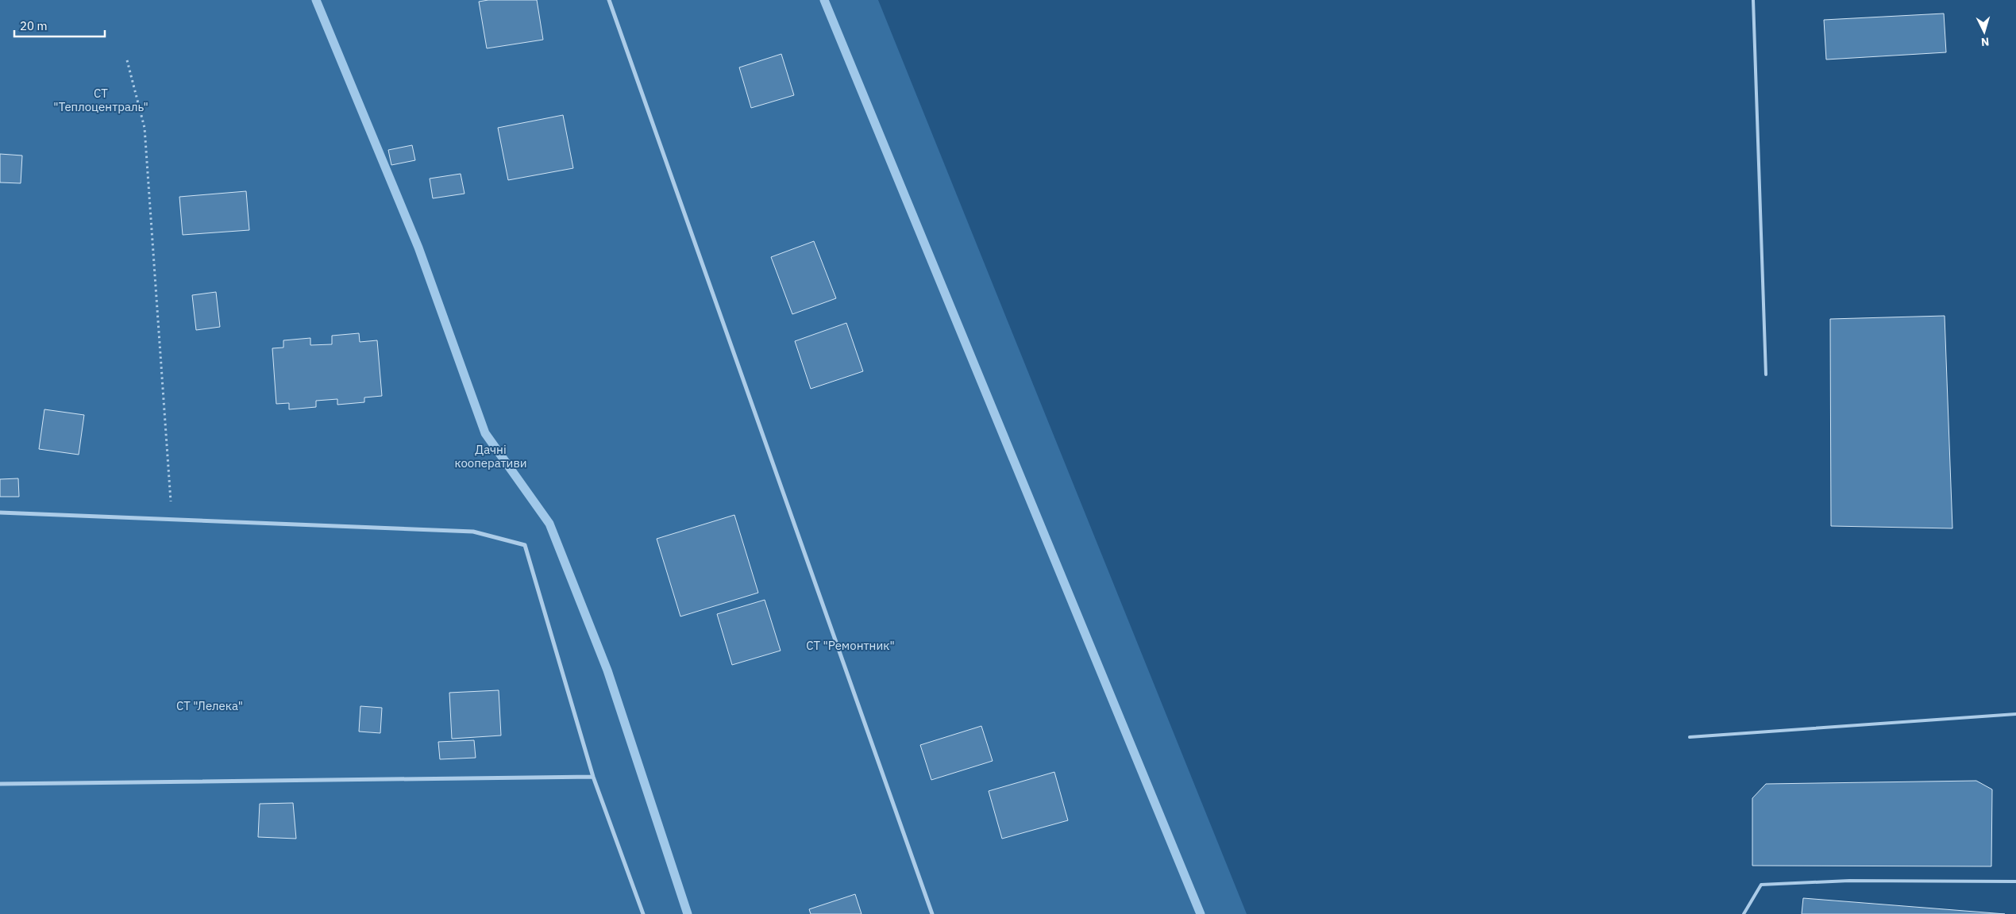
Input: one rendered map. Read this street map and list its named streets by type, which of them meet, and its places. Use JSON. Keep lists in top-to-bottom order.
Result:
{
  "parks": [
    "СТ \"Теплоцентраль\"",
    "Дачні кооперативи",
    "СТ \"Ремонтник\"",
    "СТ \"Лелека\""
  ],
  "scale_bar": "20 m",
  "north": "bottom"
}
